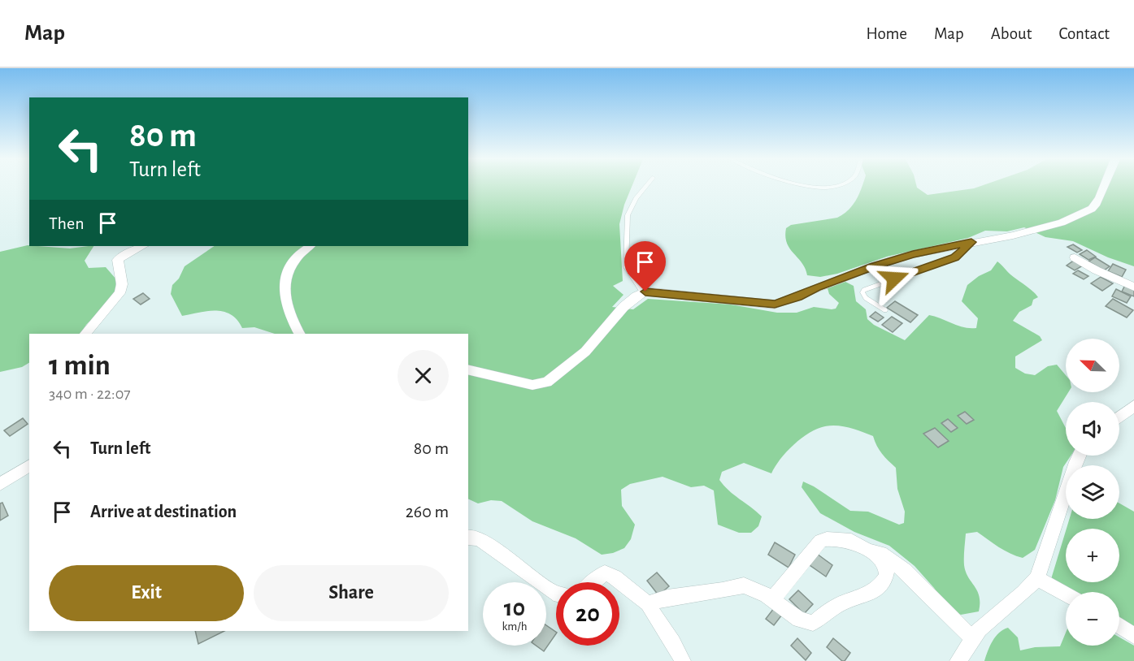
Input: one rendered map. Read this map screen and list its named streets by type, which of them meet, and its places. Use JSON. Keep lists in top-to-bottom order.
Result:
{
  "north": "top left",
  "page": {
    "header": "Map",
    "nav": [
      "Home",
      "Map",
      "About",
      "Contact"
    ],
    "turn": ["80 m", "Turn left"],
    "then": "Then",
    "heading": ["1 min", "340 m · 22:07"],
    "map_buttons": ["+", "−"],
    "list": [
      {
        "name": "Turn left",
        "value": "80 m"
      },
      {
        "name": "Arrive at destination",
        "value": "260 m"
      }
    ],
    "buttons": ["Exit", "Share"],
    "speed": "10 km/h",
    "limit": "20"
  }
}
